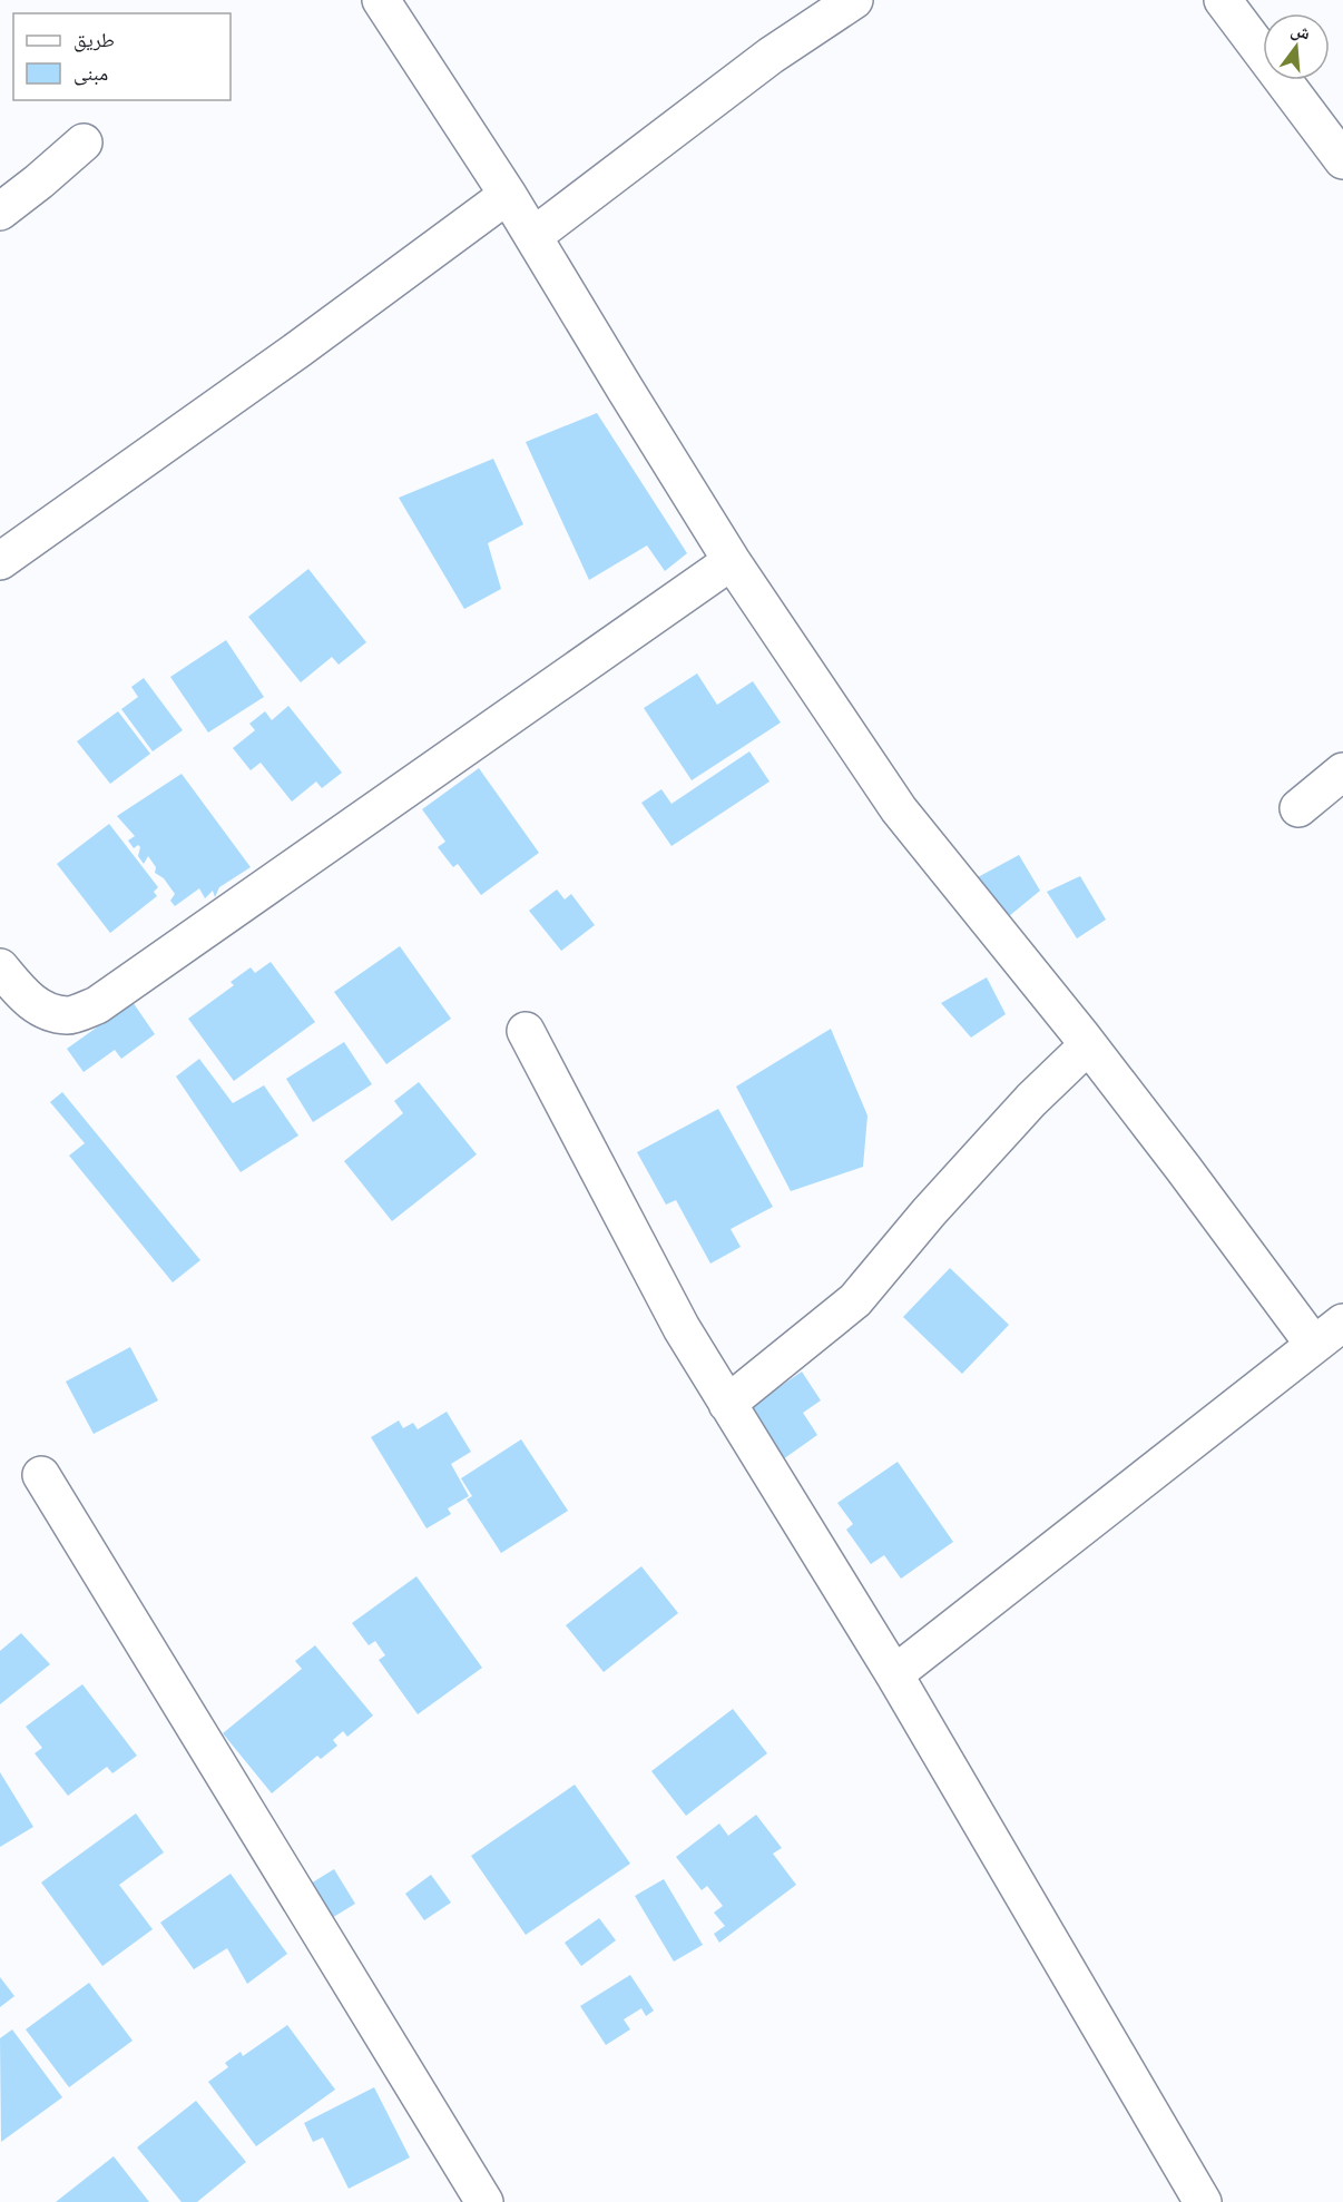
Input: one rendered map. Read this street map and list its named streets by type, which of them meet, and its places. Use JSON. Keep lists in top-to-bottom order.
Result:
{
  "legend": ["طريق", "مبنى"],
  "north": "top"
}
